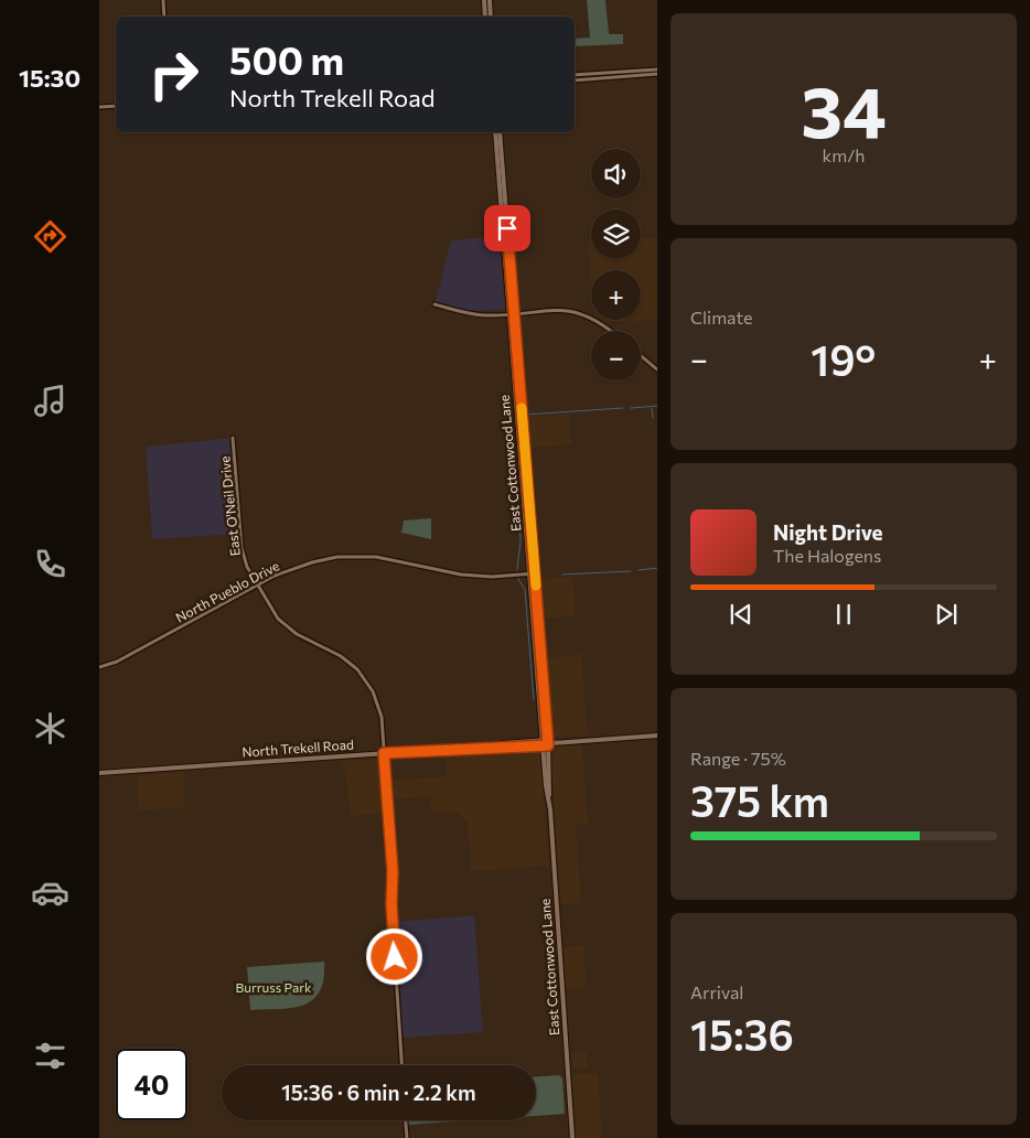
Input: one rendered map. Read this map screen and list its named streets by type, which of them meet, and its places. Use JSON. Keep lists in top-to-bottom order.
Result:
{
  "streets": {
    "main road": ["East Cottonwood Lane", "North Trekell Road"],
    "street": ["East O'Neil Drive", "North Pueblo Drive"]
  },
  "crossings": [
    ["East Cottonwood Lane", "North Pueblo Drive"],
    ["East Cottonwood Lane", "North Trekell Road"],
    ["East O'Neil Drive", "North Pueblo Drive"],
    ["East O'Neil Drive", "North Trekell Road"]
  ],
  "parks": ["Burruss Park"],
  "page": {
    "tabs": "15:30",
    "tile": [
      ["34", "km/h"],
      "Climate",
      ["Range · 75%", "375 km"],
      ["Arrival", "15:36"]
    ],
    "turn": ["500 m", "North Trekell Road"],
    "map_buttons": ["+", "−"],
    "heat": ["−", "19°", "+"],
    "song": ["Night Drive", "The Halogens"],
    "limit": "40",
    "trip": "15:36 · 6 min · 2.2 km"
  }
}
